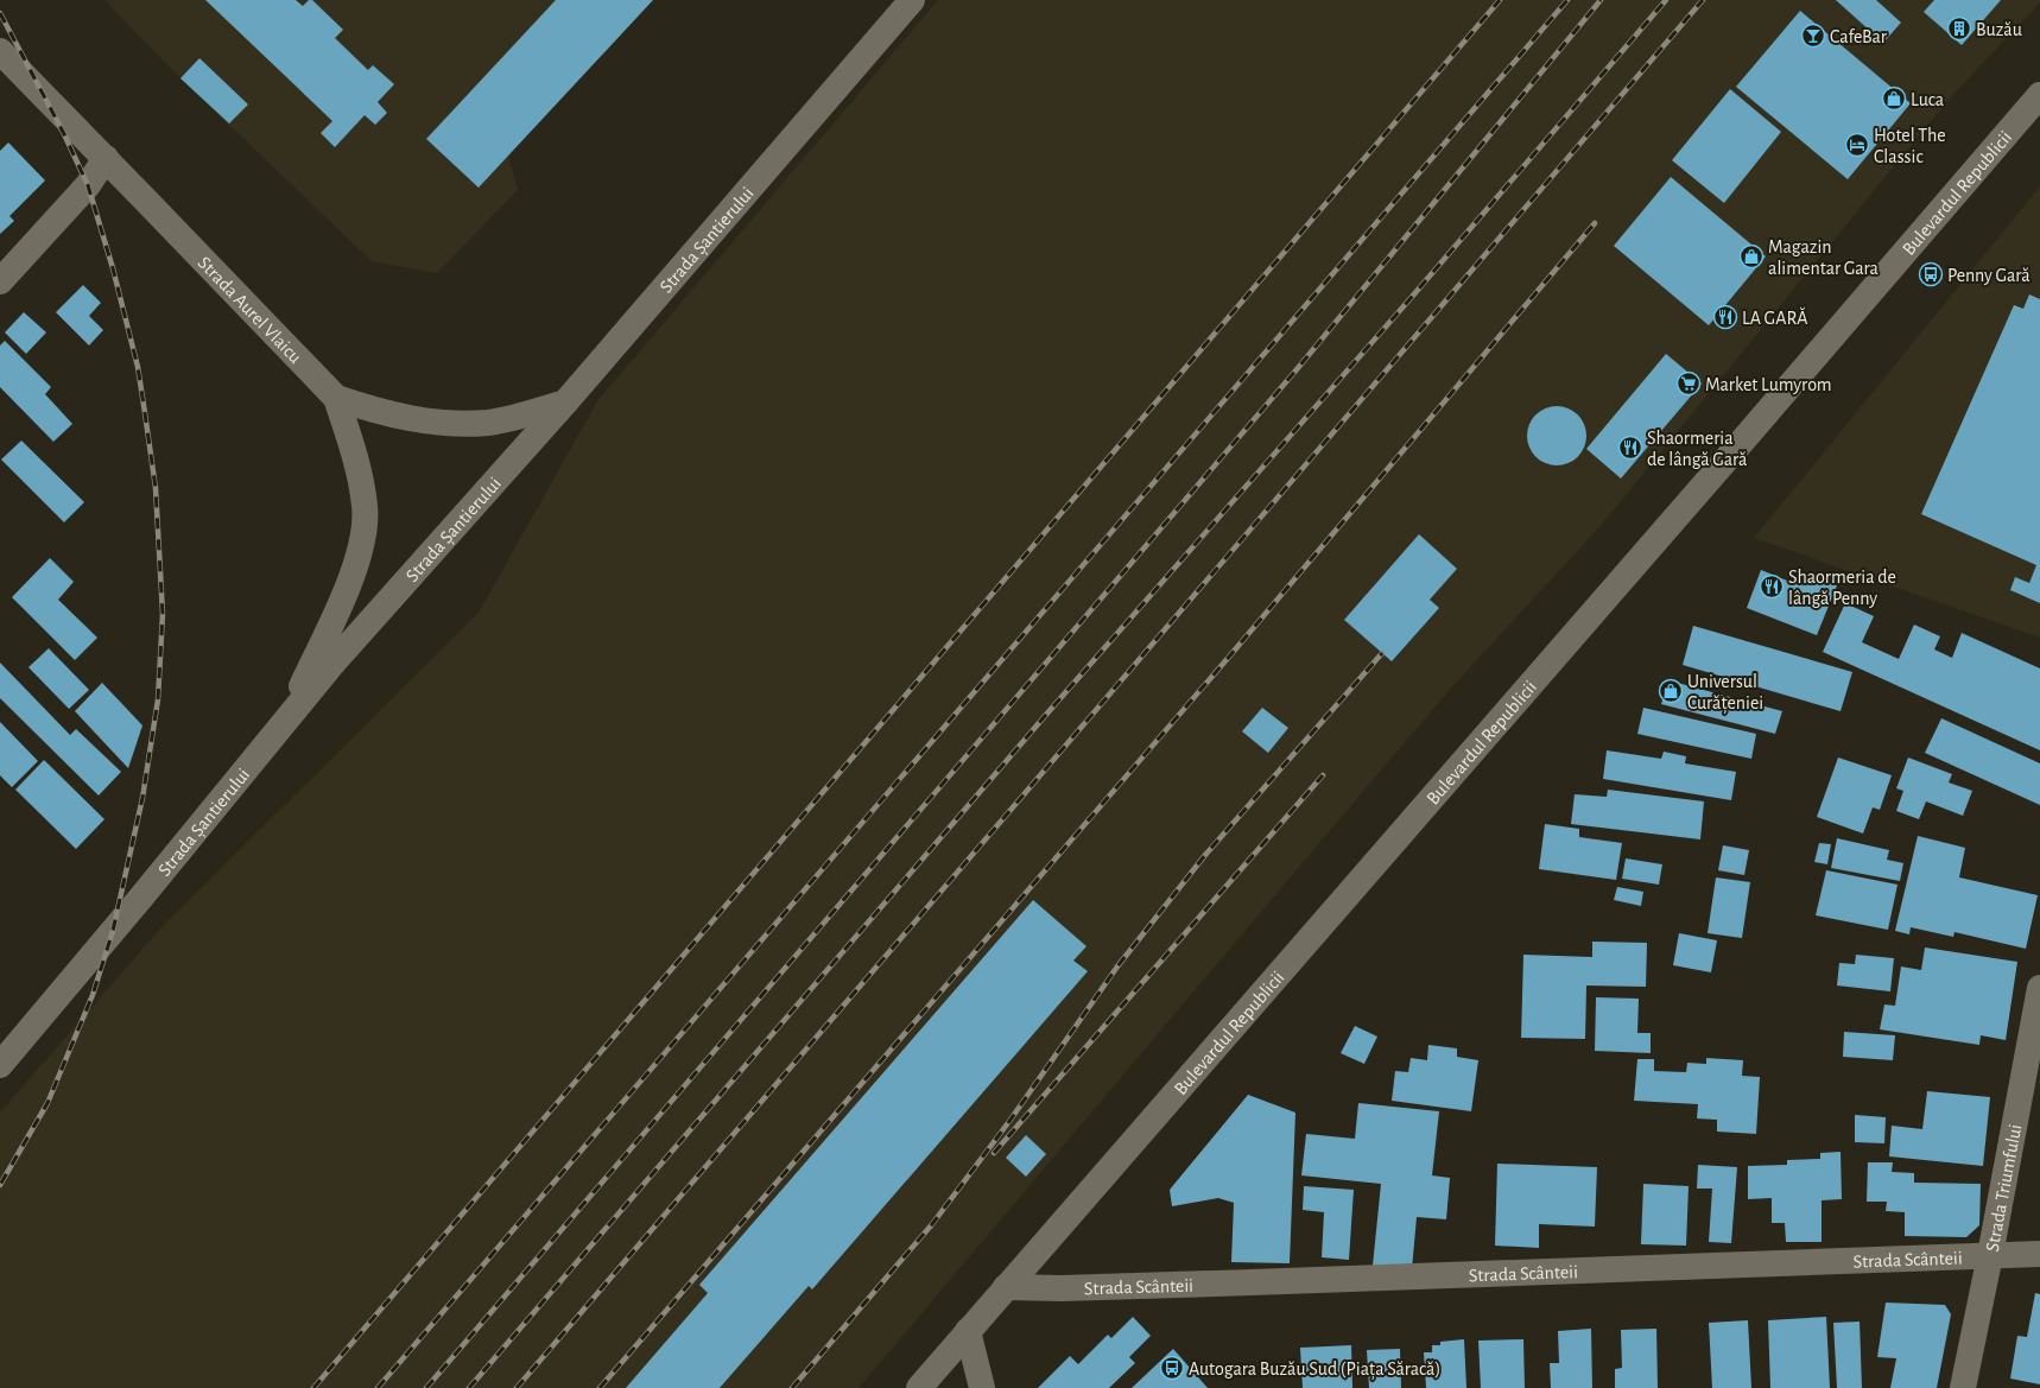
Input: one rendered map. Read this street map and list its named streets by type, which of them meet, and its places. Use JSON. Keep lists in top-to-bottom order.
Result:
{
  "streets": {
    "street": [
      "Bulevardul Republicii",
      "Strada Șantierului",
      "Strada Aurel Vlaicu",
      "Strada Triumfului",
      "Strada Scânteii"
    ]
  },
  "crossings": [
    ["Bulevardul Republicii", "Strada Scânteii"],
    ["Strada Șantierului", "Strada Aurel Vlaicu"],
    ["Strada Triumfului", "Strada Scânteii"]
  ],
  "places": {
    "building": ["Buzău"],
    "bar": ["CafeBar"],
    "shop": ["Luca", "Magazin alimentar Gara", "Universul Curățeniei"],
    "hotel": ["Hotel The Classic"],
    "bus stop": ["Penny Gară", "Autogara Buzău Sud (Piața Săracă)"],
    "restaurant": ["LA GARĂ", "Shaormeria de lângă Gară", "Shaormeria de lângă Penny"],
    "supermarket": ["Market Lumyrom"]
  }
}
